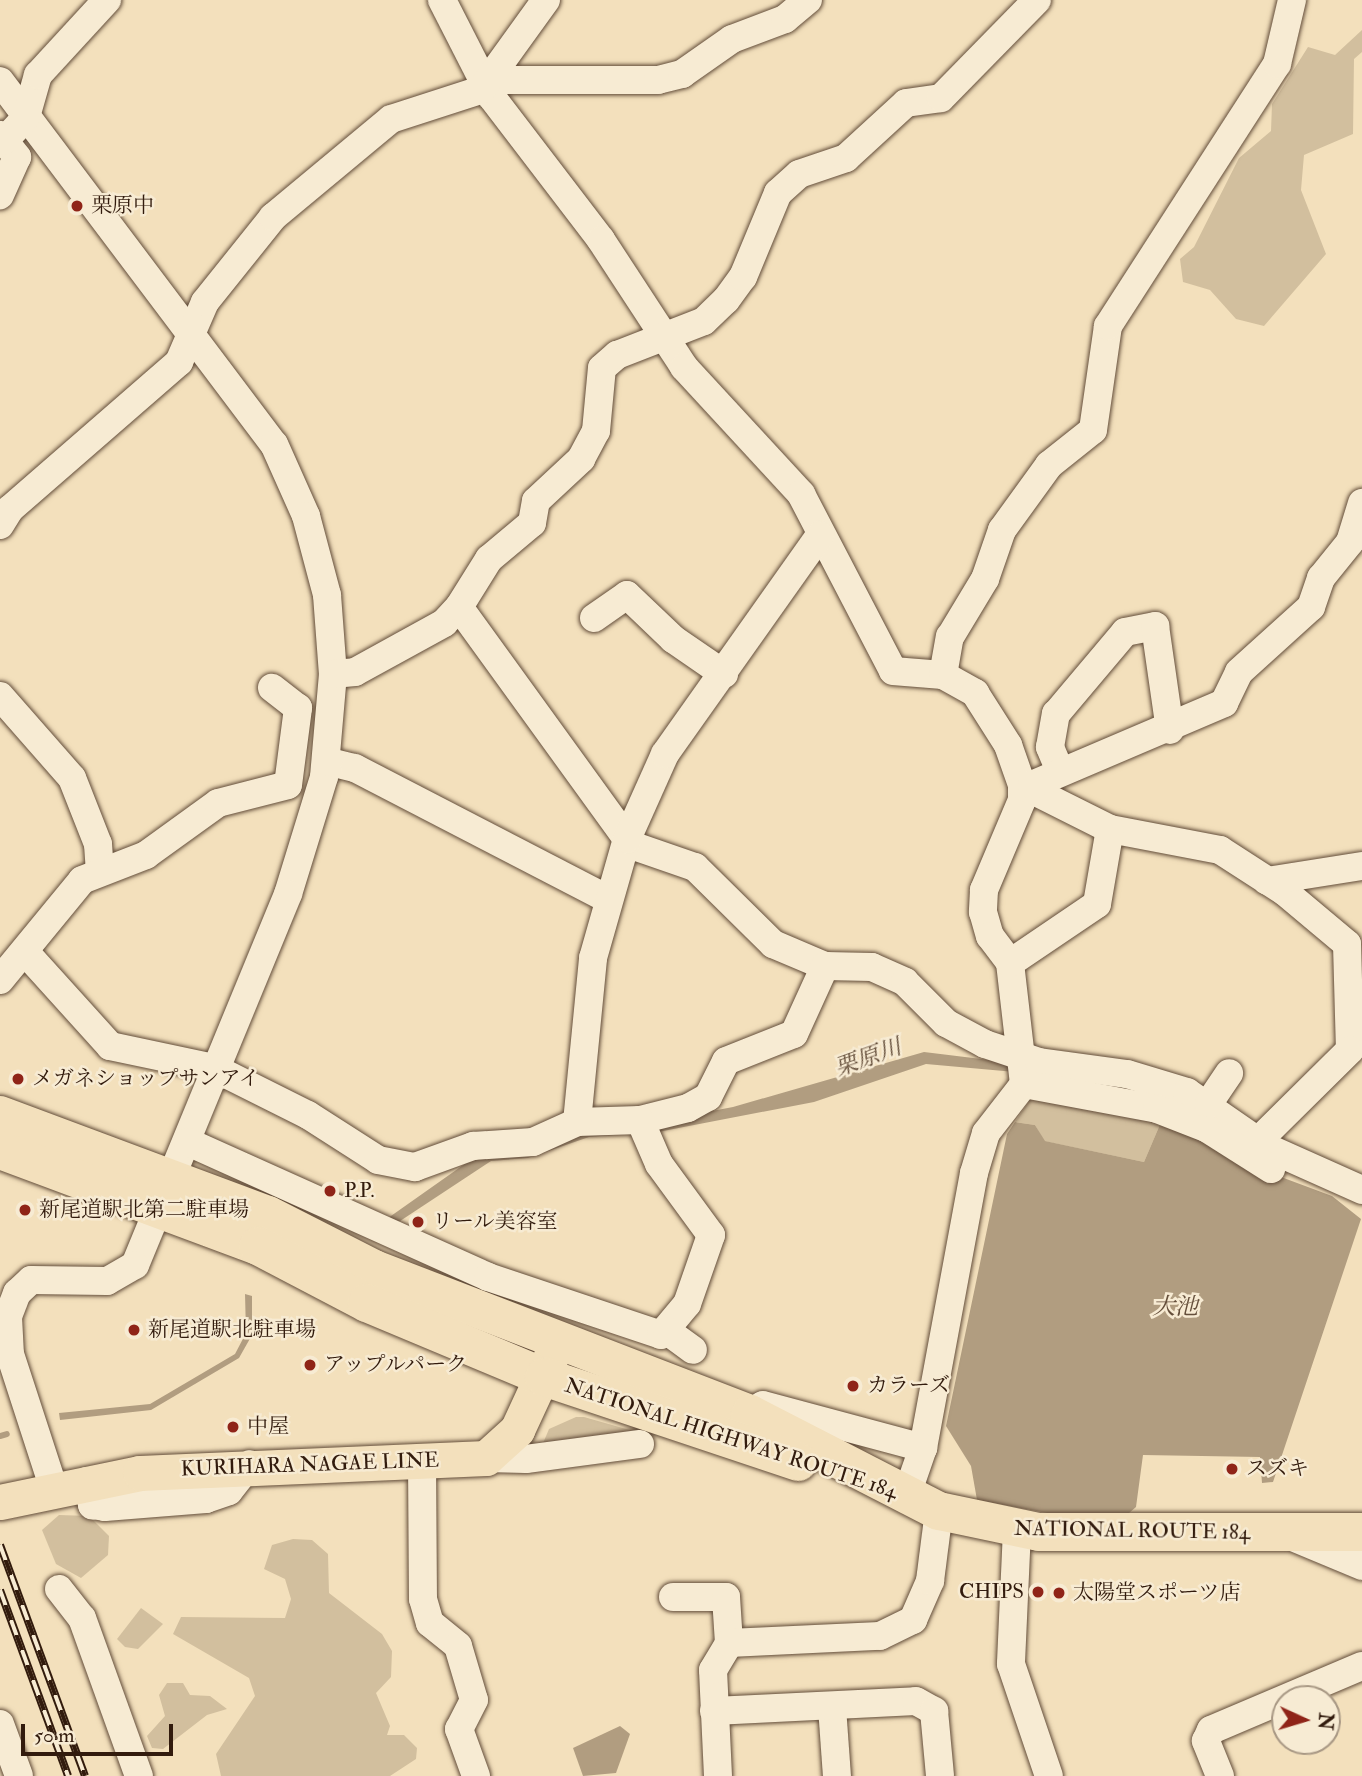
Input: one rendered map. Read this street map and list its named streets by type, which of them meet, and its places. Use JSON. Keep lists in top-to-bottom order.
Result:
{
  "streets": {
    "highway": ["NATIONAL HIGHWAY ROUTE 184", "NATIONAL ROUTE 184"],
    "main road": ["KURIHARA NAGAE LINE"]
  },
  "crossings": [
    ["NATIONAL HIGHWAY ROUTE 184", "NATIONAL ROUTE 184"]
  ],
  "water": ["栗原川", "大池"],
  "places": [
    "栗原中",
    "メガネショップサンアイ",
    "P.P.",
    "新尾道駅北第二駐車場",
    "リール美容室",
    "新尾道駅北駐車場",
    "アップルパーク",
    "カラーズ",
    "中屋",
    "スズキ",
    "CHIPS",
    "太陽堂スポーツ店"
  ],
  "scale_bar": "50 m",
  "north": "right"
}
